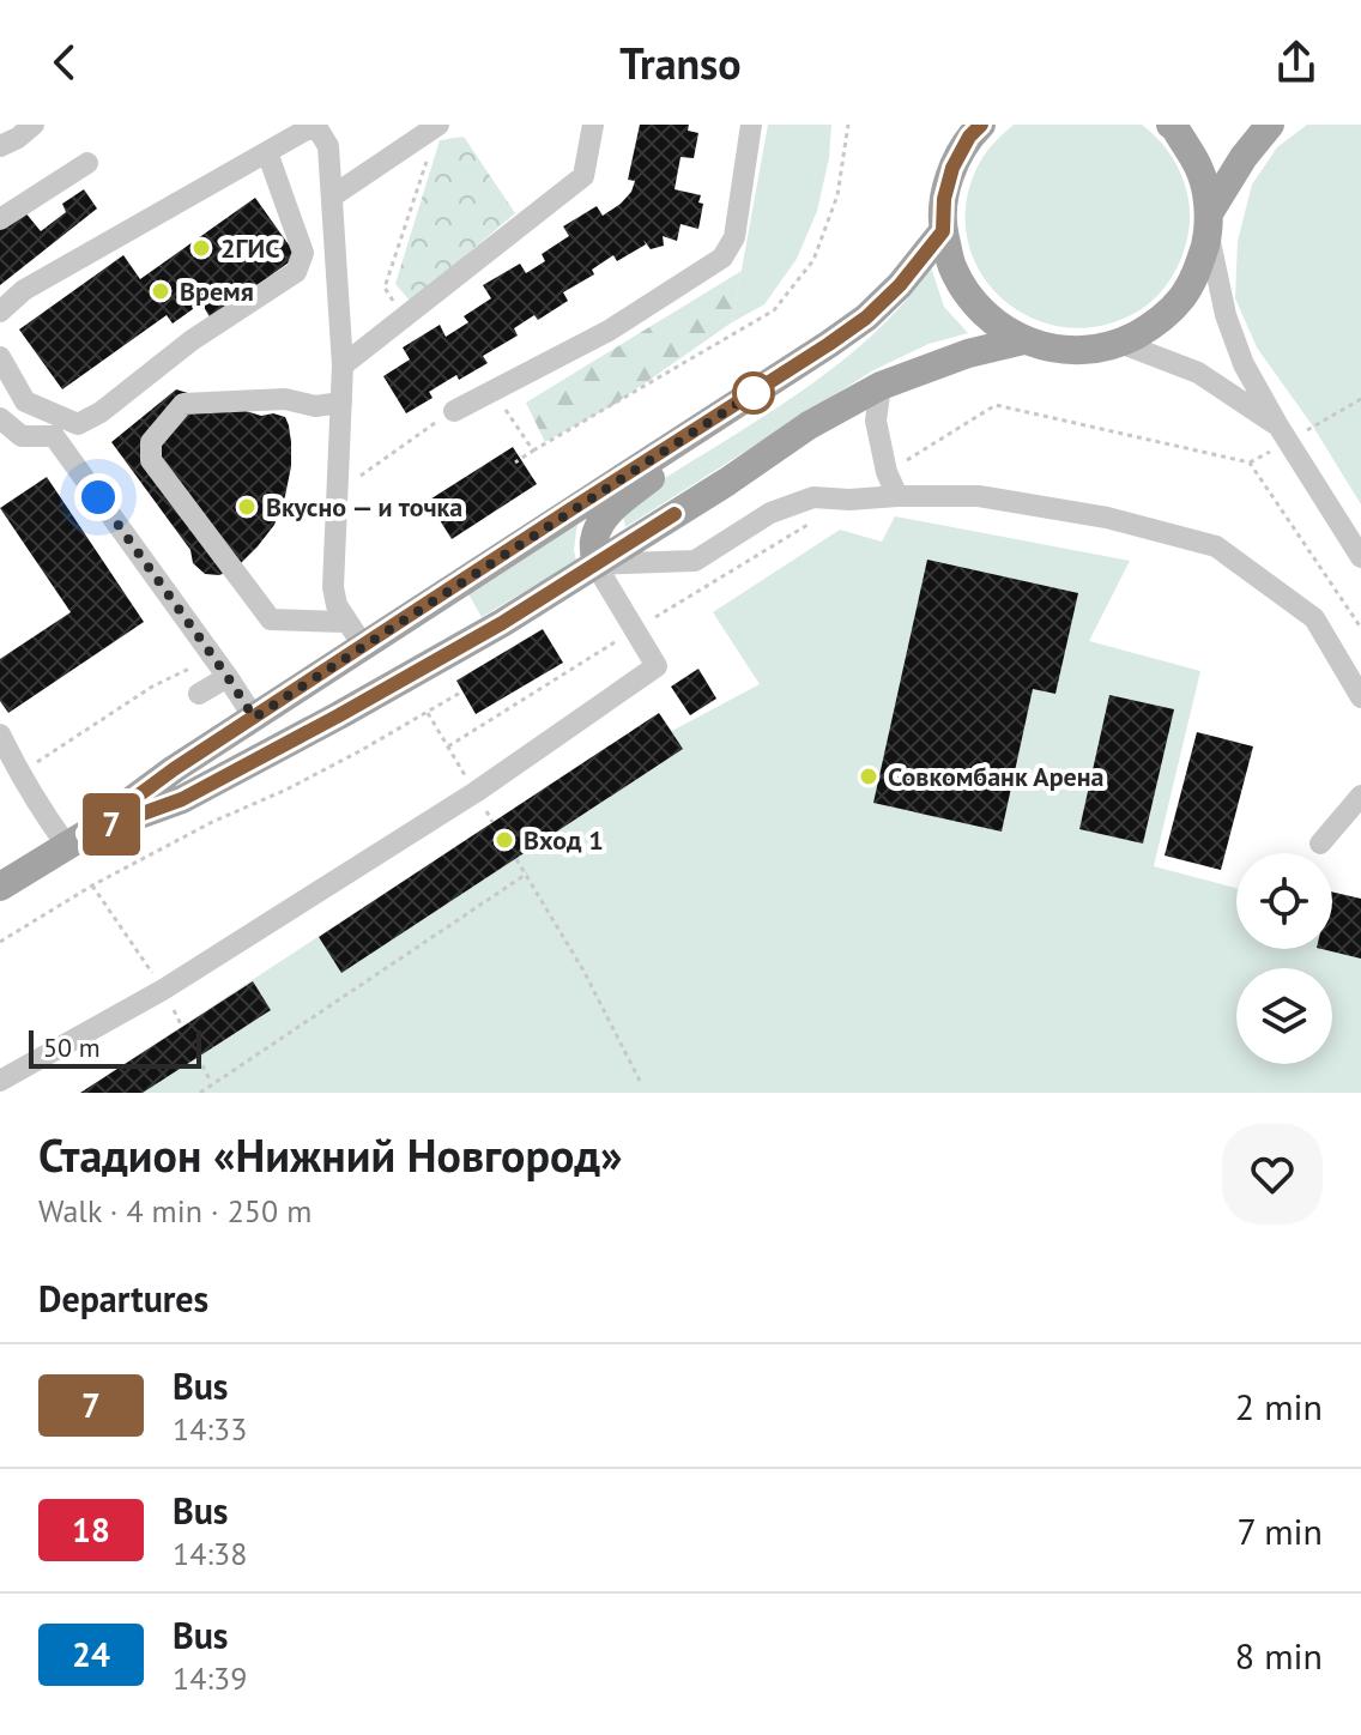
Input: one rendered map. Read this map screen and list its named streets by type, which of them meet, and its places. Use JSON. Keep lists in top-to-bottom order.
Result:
{
  "places": [
    "2ГИС",
    "Время",
    "Вкусно — и точка",
    "Совкомбанк Арена",
    "Вход 1"
  ],
  "lines": ["bus line 7"],
  "scale_bar": "50 m",
  "page": {
    "header": "Transo",
    "on_map": "7",
    "scale": "50 m",
    "heading": [
      ["Стадион «Нижний Новгород»", "Walk · 4 min · 250 m"],
      "Departures"
    ],
    "list": [
      {
        "mark": "7",
        "name": "Bus",
        "note": "14:33",
        "value": "2 min"
      },
      {
        "mark": "18",
        "name": "Bus",
        "note": "14:38",
        "value": "7 min"
      },
      {
        "mark": "24",
        "name": "Bus",
        "note": "14:39",
        "value": "8 min"
      }
    ]
  }
}
